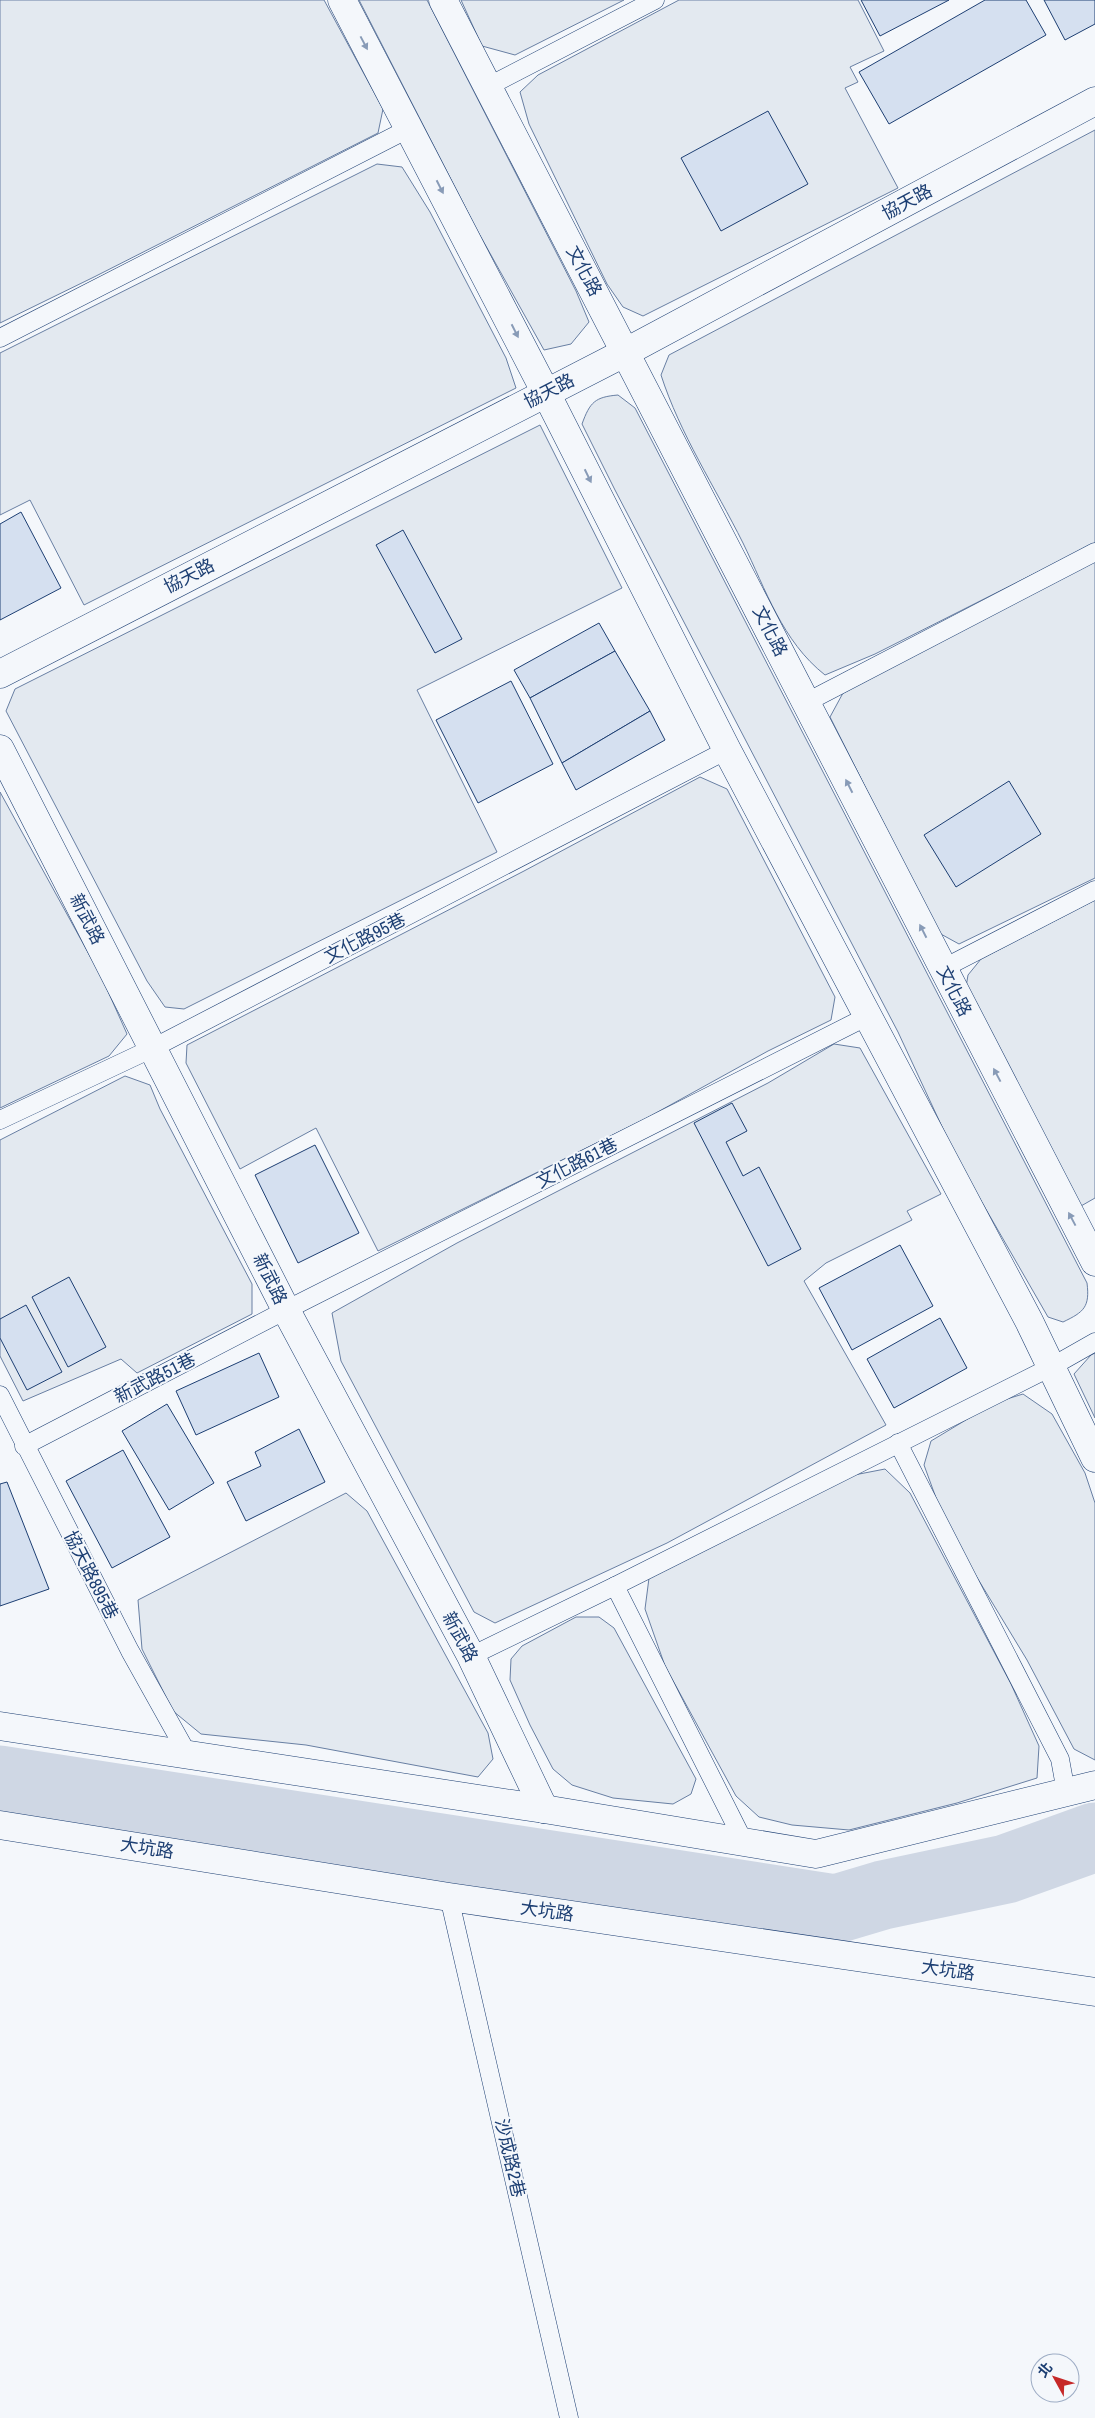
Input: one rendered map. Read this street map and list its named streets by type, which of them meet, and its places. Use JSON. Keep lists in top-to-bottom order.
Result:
{
  "streets": {
    "street": [
      "協天路",
      "文化路",
      "新武路",
      "大坑路"
    ],
    "lane": [
      "文化路95巷",
      "文化路61巷",
      "新武路51巷",
      "協天路895巷",
      "沙成路2巷"
    ]
  },
  "crossings": [
    ["協天路", "文化路"],
    ["新武路", "文化路95巷"],
    ["新武路", "文化路61巷"],
    ["新武路", "新武路51巷"],
    ["文化路61巷", "新武路51巷"],
    ["新武路51巷", "協天路895巷"],
    ["大坑路", "沙成路2巷"]
  ],
  "north": "top left"
}
